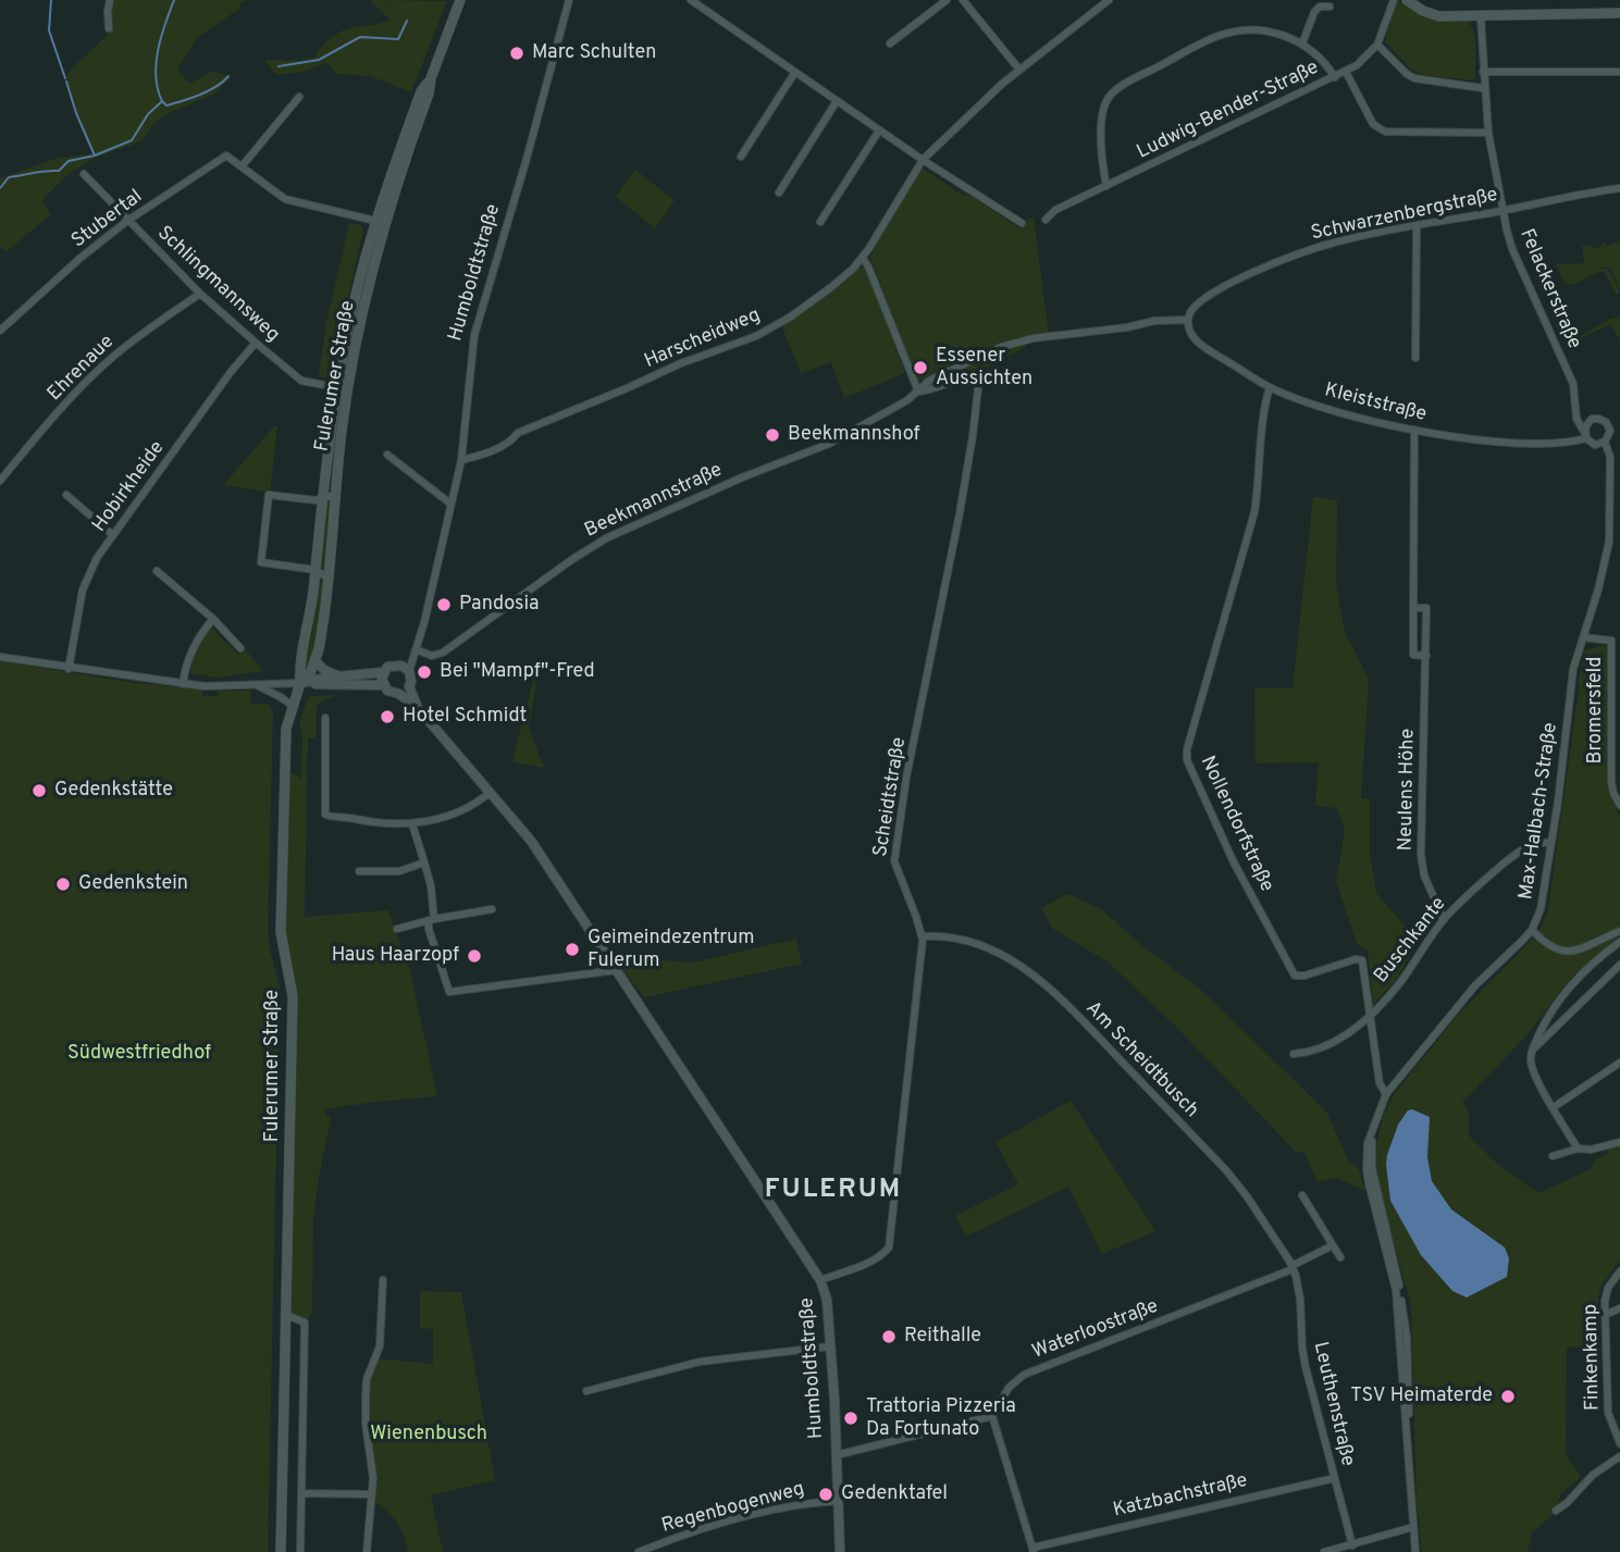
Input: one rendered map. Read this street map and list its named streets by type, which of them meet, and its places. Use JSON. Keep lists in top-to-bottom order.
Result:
{
  "streets": {
    "main road": ["Fulerumer Straße"],
    "street": [
      "Ludwig-Bender-Straße",
      "Schwarzenbergstraße",
      "Stubertal",
      "Humboldtstraße",
      "Schlingmannsweg",
      "Felackerstraße",
      "Harscheidweg",
      "Ehrenaue",
      "Kleiststraße",
      "Hobirkheide",
      "Beekmannstraße",
      "Bromersfeld",
      "Neulens Höhe",
      "Scheidtstraße",
      "Max-Halbach-Straße",
      "Nollendorfstraße",
      "Buschkante",
      "Am Scheidtbusch",
      "Waterloostraße",
      "Finkenkamp",
      "Leuthenstraße",
      "Katzbachstraße",
      "Regenbogenweg"
    ]
  },
  "crossings": [
    ["Schwarzenbergstraße", "Felackerstraße"],
    ["Schwarzenbergstraße", "Kleiststraße"],
    ["Schwarzenbergstraße", "Beekmannstraße"],
    ["Stubertal", "Schlingmannsweg"],
    ["Humboldtstraße", "Harscheidweg"],
    ["Humboldtstraße", "Beekmannstraße"],
    ["Humboldtstraße", "Scheidtstraße"],
    ["Humboldtstraße", "Regenbogenweg"],
    ["Schlingmannsweg", "Ehrenaue"],
    ["Schlingmannsweg", "Fulerumer Straße"],
    ["Schlingmannsweg", "Hobirkheide"],
    ["Felackerstraße", "Kleiststraße"],
    ["Felackerstraße", "Max-Halbach-Straße"],
    ["Kleiststraße", "Beekmannstraße"],
    ["Kleiststraße", "Neulens Höhe"],
    ["Kleiststraße", "Max-Halbach-Straße"],
    ["Kleiststraße", "Nollendorfstraße"],
    ["Beekmannstraße", "Scheidtstraße"],
    ["Bromersfeld", "Max-Halbach-Straße"],
    ["Neulens Höhe", "Buschkante"],
    ["Scheidtstraße", "Am Scheidtbusch"],
    ["Max-Halbach-Straße", "Nollendorfstraße"],
    ["Max-Halbach-Straße", "Buschkante"],
    ["Nollendorfstraße", "Buschkante"],
    ["Am Scheidtbusch", "Waterloostraße"],
    ["Am Scheidtbusch", "Leuthenstraße"],
    ["Waterloostraße", "Leuthenstraße"],
    ["Leuthenstraße", "Katzbachstraße"]
  ],
  "districts": ["FULERUM"],
  "parks": ["Südwestfriedhof", "Wienenbusch"],
  "places": [
    "Marc Schulten",
    "Essener Aussichten",
    "Beekmannshof",
    "Pandosia",
    "Bei \"Mampf\"-Fred",
    "Hotel Schmidt",
    "Gedenkstätte",
    "Gedenkstein",
    "Geimeindezentrum Fulerum",
    "Haus Haarzopf",
    "Reithalle",
    "TSV Heimaterde",
    "Trattoria Pizzeria Da Fortunato",
    "Gedenktafel"
  ]
}
